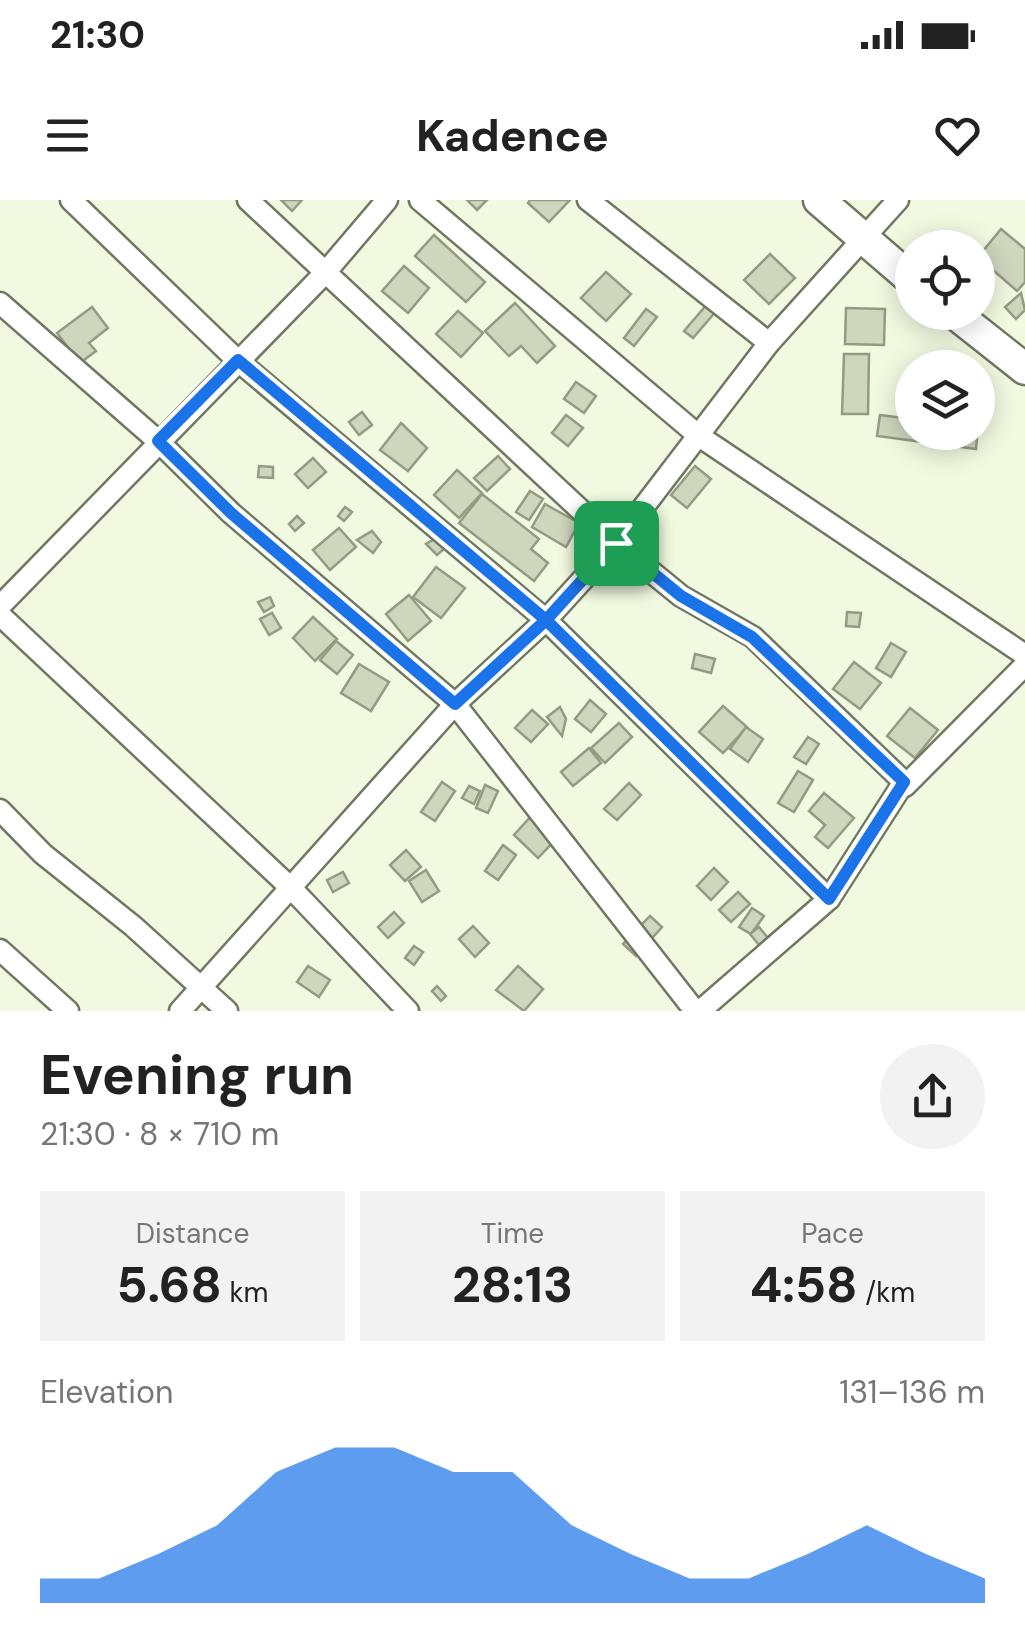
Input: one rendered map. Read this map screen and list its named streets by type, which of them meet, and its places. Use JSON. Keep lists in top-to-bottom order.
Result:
{
  "page": {
    "status": "21:30",
    "header": "Kadence",
    "heading": ["Evening run", "21:30 · 8 × 710 m"],
    "stats": [
      ["Distance", "5.68 km"],
      ["Time", "28:13"],
      ["Pace", "4:58 /km"]
    ],
    "chart": ["Elevation", "131–136 m"]
  }
}
